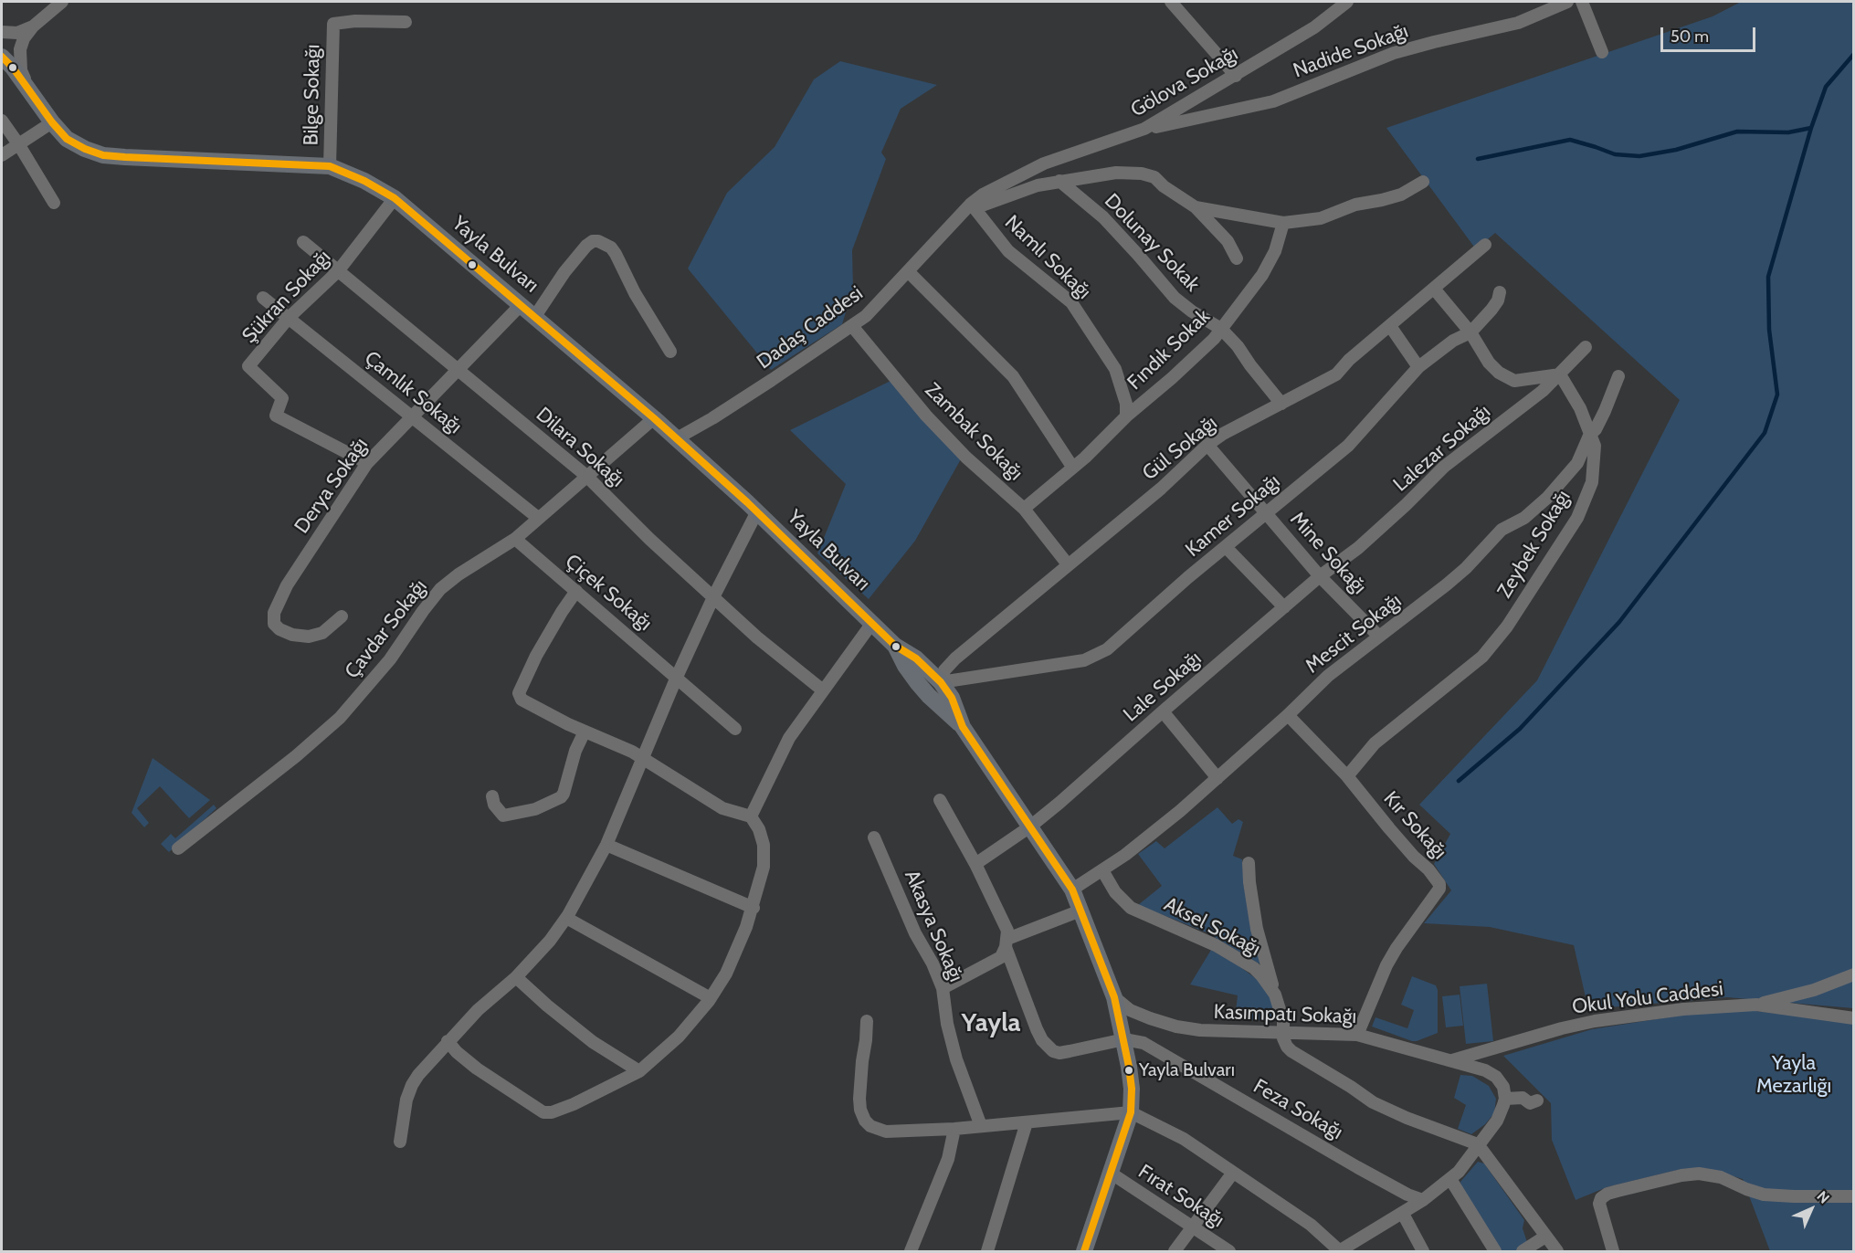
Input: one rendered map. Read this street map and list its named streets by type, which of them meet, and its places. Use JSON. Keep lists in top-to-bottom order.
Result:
{
  "streets": {
    "main road": ["Yayla Bulvarı"],
    "street": [
      "Nadide Sokağı",
      "Gölova Sokağı",
      "Bilge Sokağı",
      "Dolunay Sokak",
      "Namlı Sokağı",
      "Şükran Sokağı",
      "Dadaş Caddesi",
      "Fındık Sokak",
      "Çamlık Sokağı",
      "Zambak Sokağı",
      "Dilara Sokağı",
      "Gül Sokağı",
      "Lalezar Sokağı",
      "Derya Sokağı",
      "Kamer Sokağı",
      "Zeybek Sokağı",
      "Mine Sokağı",
      "Çiçek Sokağı",
      "Çavdar Sokağı",
      "Mescit Sokağı",
      "Lale Sokağı",
      "Kır Sokağı",
      "Akasya Sokağı",
      "Aksel Sokağı",
      "Okul Yolu Caddesi",
      "Kasımpatı Sokağı",
      "Feza Sokağı",
      "Fırat Sokağı"
    ]
  },
  "crossings": [
    ["Nadide Sokağı", "Gölova Sokağı"],
    ["Gölova Sokağı", "Namlı Sokağı"],
    ["Gölova Sokağı", "Dadaş Caddesi"],
    ["Bilge Sokağı", "Yayla Bulvarı"],
    ["Dolunay Sokak", "Dadaş Caddesi"],
    ["Dolunay Sokak", "Fındık Sokak"],
    ["Dolunay Sokak", "Gül Sokağı"],
    ["Yayla Bulvarı", "Şükran Sokağı"],
    ["Yayla Bulvarı", "Dadaş Caddesi"],
    ["Yayla Bulvarı", "Gül Sokağı"],
    ["Yayla Bulvarı", "Derya Sokağı"],
    ["Yayla Bulvarı", "Kamer Sokağı"],
    ["Yayla Bulvarı", "Çavdar Sokağı"],
    ["Yayla Bulvarı", "Mescit Sokağı"],
    ["Yayla Bulvarı", "Lale Sokağı"],
    ["Yayla Bulvarı", "Kasımpatı Sokağı"],
    ["Yayla Bulvarı", "Feza Sokağı"],
    ["Yayla Bulvarı", "Fırat Sokağı"],
    ["Namlı Sokağı", "Dadaş Caddesi"],
    ["Namlı Sokağı", "Fındık Sokak"],
    ["Şükran Sokağı", "Çamlık Sokağı"],
    ["Şükran Sokağı", "Dilara Sokağı"],
    ["Şükran Sokağı", "Derya Sokağı"],
    ["Dadaş Caddesi", "Zambak Sokağı"],
    ["Çamlık Sokağı", "Derya Sokağı"],
    ["Çamlık Sokağı", "Çavdar Sokağı"],
    ["Zambak Sokağı", "Gül Sokağı"],
    ["Dilara Sokağı", "Derya Sokağı"],
    ["Dilara Sokağı", "Çavdar Sokağı"],
    ["Gül Sokağı", "Kamer Sokağı"],
    ["Gül Sokağı", "Mine Sokağı"],
    ["Lalezar Sokağı", "Zeybek Sokağı"],
    ["Lalezar Sokağı", "Mine Sokağı"],
    ["Lalezar Sokağı", "Lale Sokağı"],
    ["Kamer Sokağı", "Mine Sokağı"],
    ["Zeybek Sokağı", "Mescit Sokağı"],
    ["Zeybek Sokağı", "Kır Sokağı"],
    ["Mine Sokağı", "Mescit Sokağı"],
    ["Mine Sokağı", "Lale Sokağı"],
    ["Çiçek Sokağı", "Çavdar Sokağı"],
    ["Mescit Sokağı", "Kır Sokağı"],
    ["Mescit Sokağı", "Aksel Sokağı"],
    ["Kır Sokağı", "Kasımpatı Sokağı"],
    ["Aksel Sokağı", "Kasımpatı Sokağı"],
    ["Okul Yolu Caddesi", "Kasımpatı Sokağı"]
  ],
  "districts": ["Yayla"],
  "parks": ["Yayla Mezarlığı"],
  "places": ["Yayla Bulvarı"],
  "scale_bar": "50 m",
  "north": "top right"
}
